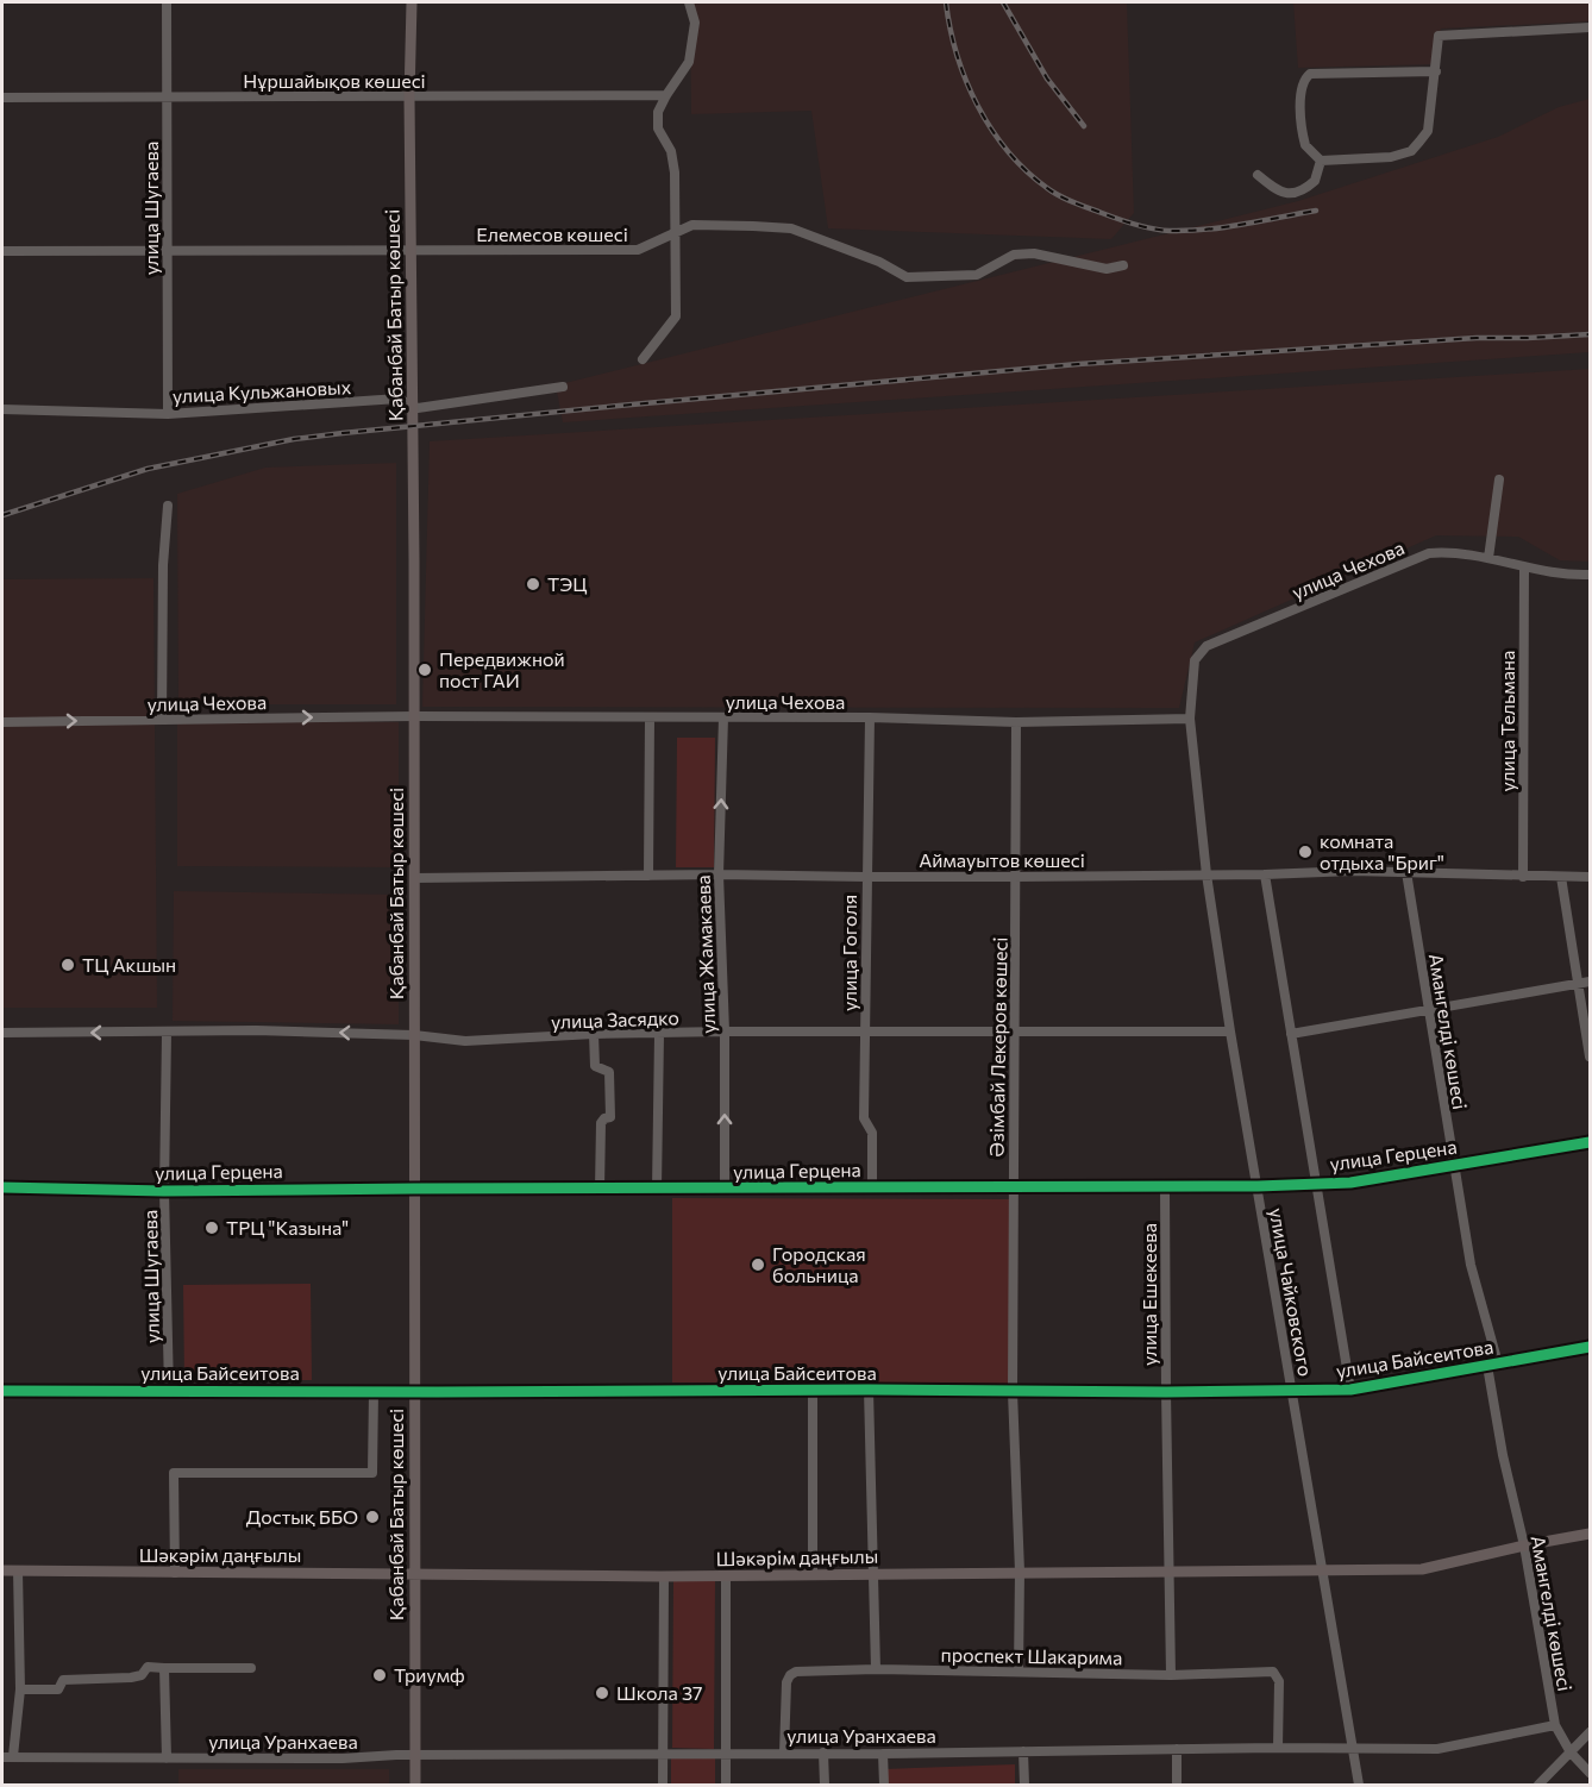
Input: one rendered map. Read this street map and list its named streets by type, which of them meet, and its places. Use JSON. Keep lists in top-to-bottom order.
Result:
{
  "streets": {
    "main road": ["Қабанбай Батыр көшесі", "Шәкәрім даңғылы"],
    "street": [
      "Нұршайықов көшесі",
      "улица Шугаева",
      "Елемесов көшесі",
      "улица Кульжановых",
      "улица Чехова",
      "улица Тельмана",
      "Аймауытов көшесі",
      "улица Гоголя",
      "улица Жамакаева",
      "улица Засядко",
      "Амангелді көшесі",
      "Әзімбай Лекеров көшесі",
      "улица Герцена",
      "улица Чайковского",
      "улица Ешекеева",
      "улица Байсеитова",
      "проспект Шакарима",
      "улица Уранхаева"
    ]
  },
  "crossings": [
    ["Нұршайықов көшесі", "улица Шугаева"],
    ["Нұршайықов көшесі", "Қабанбай Батыр көшесі"],
    ["улица Шугаева", "Елемесов көшесі"],
    ["улица Шугаева", "улица Кульжановых"],
    ["улица Шугаева", "улица Засядко"],
    ["улица Шугаева", "улица Герцена"],
    ["улица Шугаева", "улица Байсеитова"],
    ["Елемесов көшесі", "Қабанбай Батыр көшесі"],
    ["Қабанбай Батыр көшесі", "улица Кульжановых"],
    ["Қабанбай Батыр көшесі", "улица Чехова"],
    ["Қабанбай Батыр көшесі", "Аймауытов көшесі"],
    ["Қабанбай Батыр көшесі", "улица Засядко"],
    ["Қабанбай Батыр көшесі", "улица Герцена"],
    ["Қабанбай Батыр көшесі", "улица Байсеитова"],
    ["Қабанбай Батыр көшесі", "Шәкәрім даңғылы"],
    ["Қабанбай Батыр көшесі", "улица Уранхаева"],
    ["улица Чехова", "улица Тельмана"],
    ["улица Чехова", "улица Гоголя"],
    ["улица Чехова", "улица Жамакаева"],
    ["улица Чехова", "Әзімбай Лекеров көшесі"],
    ["улица Чехова", "улица Чайковского"],
    ["улица Тельмана", "Аймауытов көшесі"],
    ["Аймауытов көшесі", "улица Гоголя"],
    ["Аймауытов көшесі", "улица Жамакаева"],
    ["Аймауытов көшесі", "Амангелді көшесі"],
    ["Аймауытов көшесі", "Әзімбай Лекеров көшесі"],
    ["Аймауытов көшесі", "улица Чайковского"],
    ["улица Гоголя", "улица Засядко"],
    ["улица Гоголя", "улица Герцена"],
    ["улица Жамакаева", "улица Засядко"],
    ["улица Жамакаева", "улица Герцена"],
    ["улица Засядко", "Әзімбай Лекеров көшесі"],
    ["улица Засядко", "улица Чайковского"],
    ["Амангелді көшесі", "улица Герцена"],
    ["Амангелді көшесі", "улица Байсеитова"],
    ["Амангелді көшесі", "Шәкәрім даңғылы"],
    ["Амангелді көшесі", "улица Уранхаева"],
    ["Әзімбай Лекеров көшесі", "улица Герцена"],
    ["Әзімбай Лекеров көшесі", "улица Байсеитова"],
    ["Әзімбай Лекеров көшесі", "Шәкәрім даңғылы"],
    ["Әзімбай Лекеров көшесі", "проспект Шакарима"],
    ["улица Герцена", "улица Чайковского"],
    ["улица Герцена", "улица Ешекеева"],
    ["улица Чайковского", "улица Байсеитова"],
    ["улица Чайковского", "Шәкәрім даңғылы"],
    ["улица Чайковского", "улица Уранхаева"],
    ["улица Ешекеева", "улица Байсеитова"],
    ["улица Ешекеева", "Шәкәрім даңғылы"],
    ["улица Ешекеева", "проспект Шакарима"],
    ["проспект Шакарима", "улица Уранхаева"]
  ],
  "places": [
    "ТЭЦ",
    "Передвижной пост ГАИ",
    "комната отдыха \"Бриг\"",
    "ТЦ Акшын",
    "ТРЦ \"Казына\"",
    "Городская больница",
    "Достық ББО",
    "Триумф",
    "Школа 37"
  ]
}
